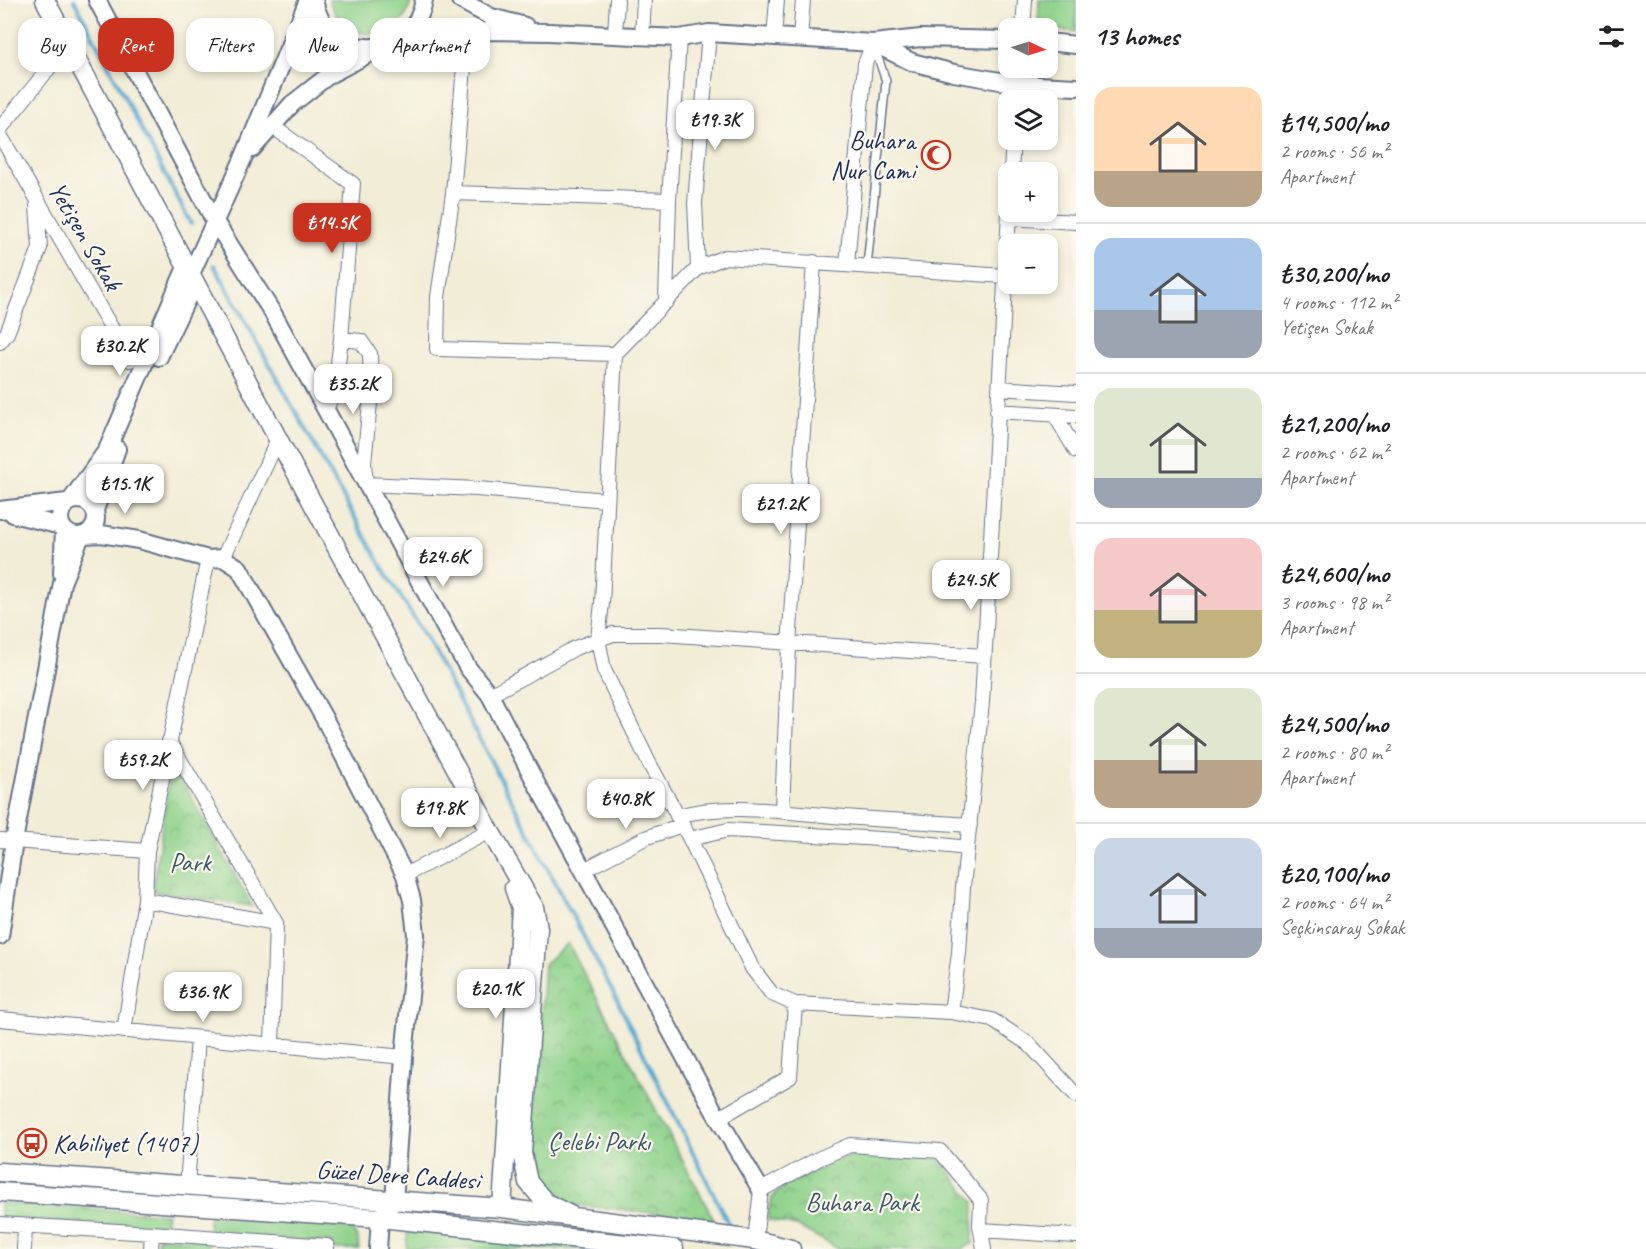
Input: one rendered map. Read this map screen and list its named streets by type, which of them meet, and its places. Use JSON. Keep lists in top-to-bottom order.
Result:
{
  "streets": {
    "main road": ["Güzel Dere Caddesi"],
    "street": ["Yetişen Sokak"]
  },
  "parks": ["Park", "Çelebi Parkı", "Buhara Park"],
  "places": {
    "mosque": ["Buhara Nur Cami"],
    "bus stop": ["Kabiliyet (1407)"]
  },
  "north": "right",
  "page": {
    "heading": "13 homes",
    "map_buttons": ["+", "−"],
    "chip": [
      "Buy",
      "Rent",
      "Filters",
      "New",
      "Apartment"
    ],
    "list": [
      {
        "name": "₺14,500/mo",
        "note": "2 rooms · 56 m² · Apartment"
      },
      {
        "name": "₺30,200/mo",
        "note": "4 rooms · 112 m² · Yetişen Sokak"
      },
      {
        "name": "₺21,200/mo",
        "note": "2 rooms · 62 m² · Apartment"
      },
      {
        "name": "₺24,600/mo",
        "note": "3 rooms · 98 m² · Apartment"
      },
      {
        "name": "₺24,500/mo",
        "note": "2 rooms · 80 m² · Apartment"
      },
      {
        "name": "₺20,100/mo",
        "note": "2 rooms · 64 m² · Seçkinsaray Sokak"
      }
    ],
    "price": [
      "₺19.3K",
      "₺14.5K",
      "₺30.2K",
      "₺35.2K",
      "₺15.1K",
      "₺21.2K",
      "₺24.6K",
      "₺24.5K",
      "₺59.2K",
      "₺40.8K",
      "₺19.8K",
      "₺20.1K",
      "₺36.9K"
    ]
  }
}
